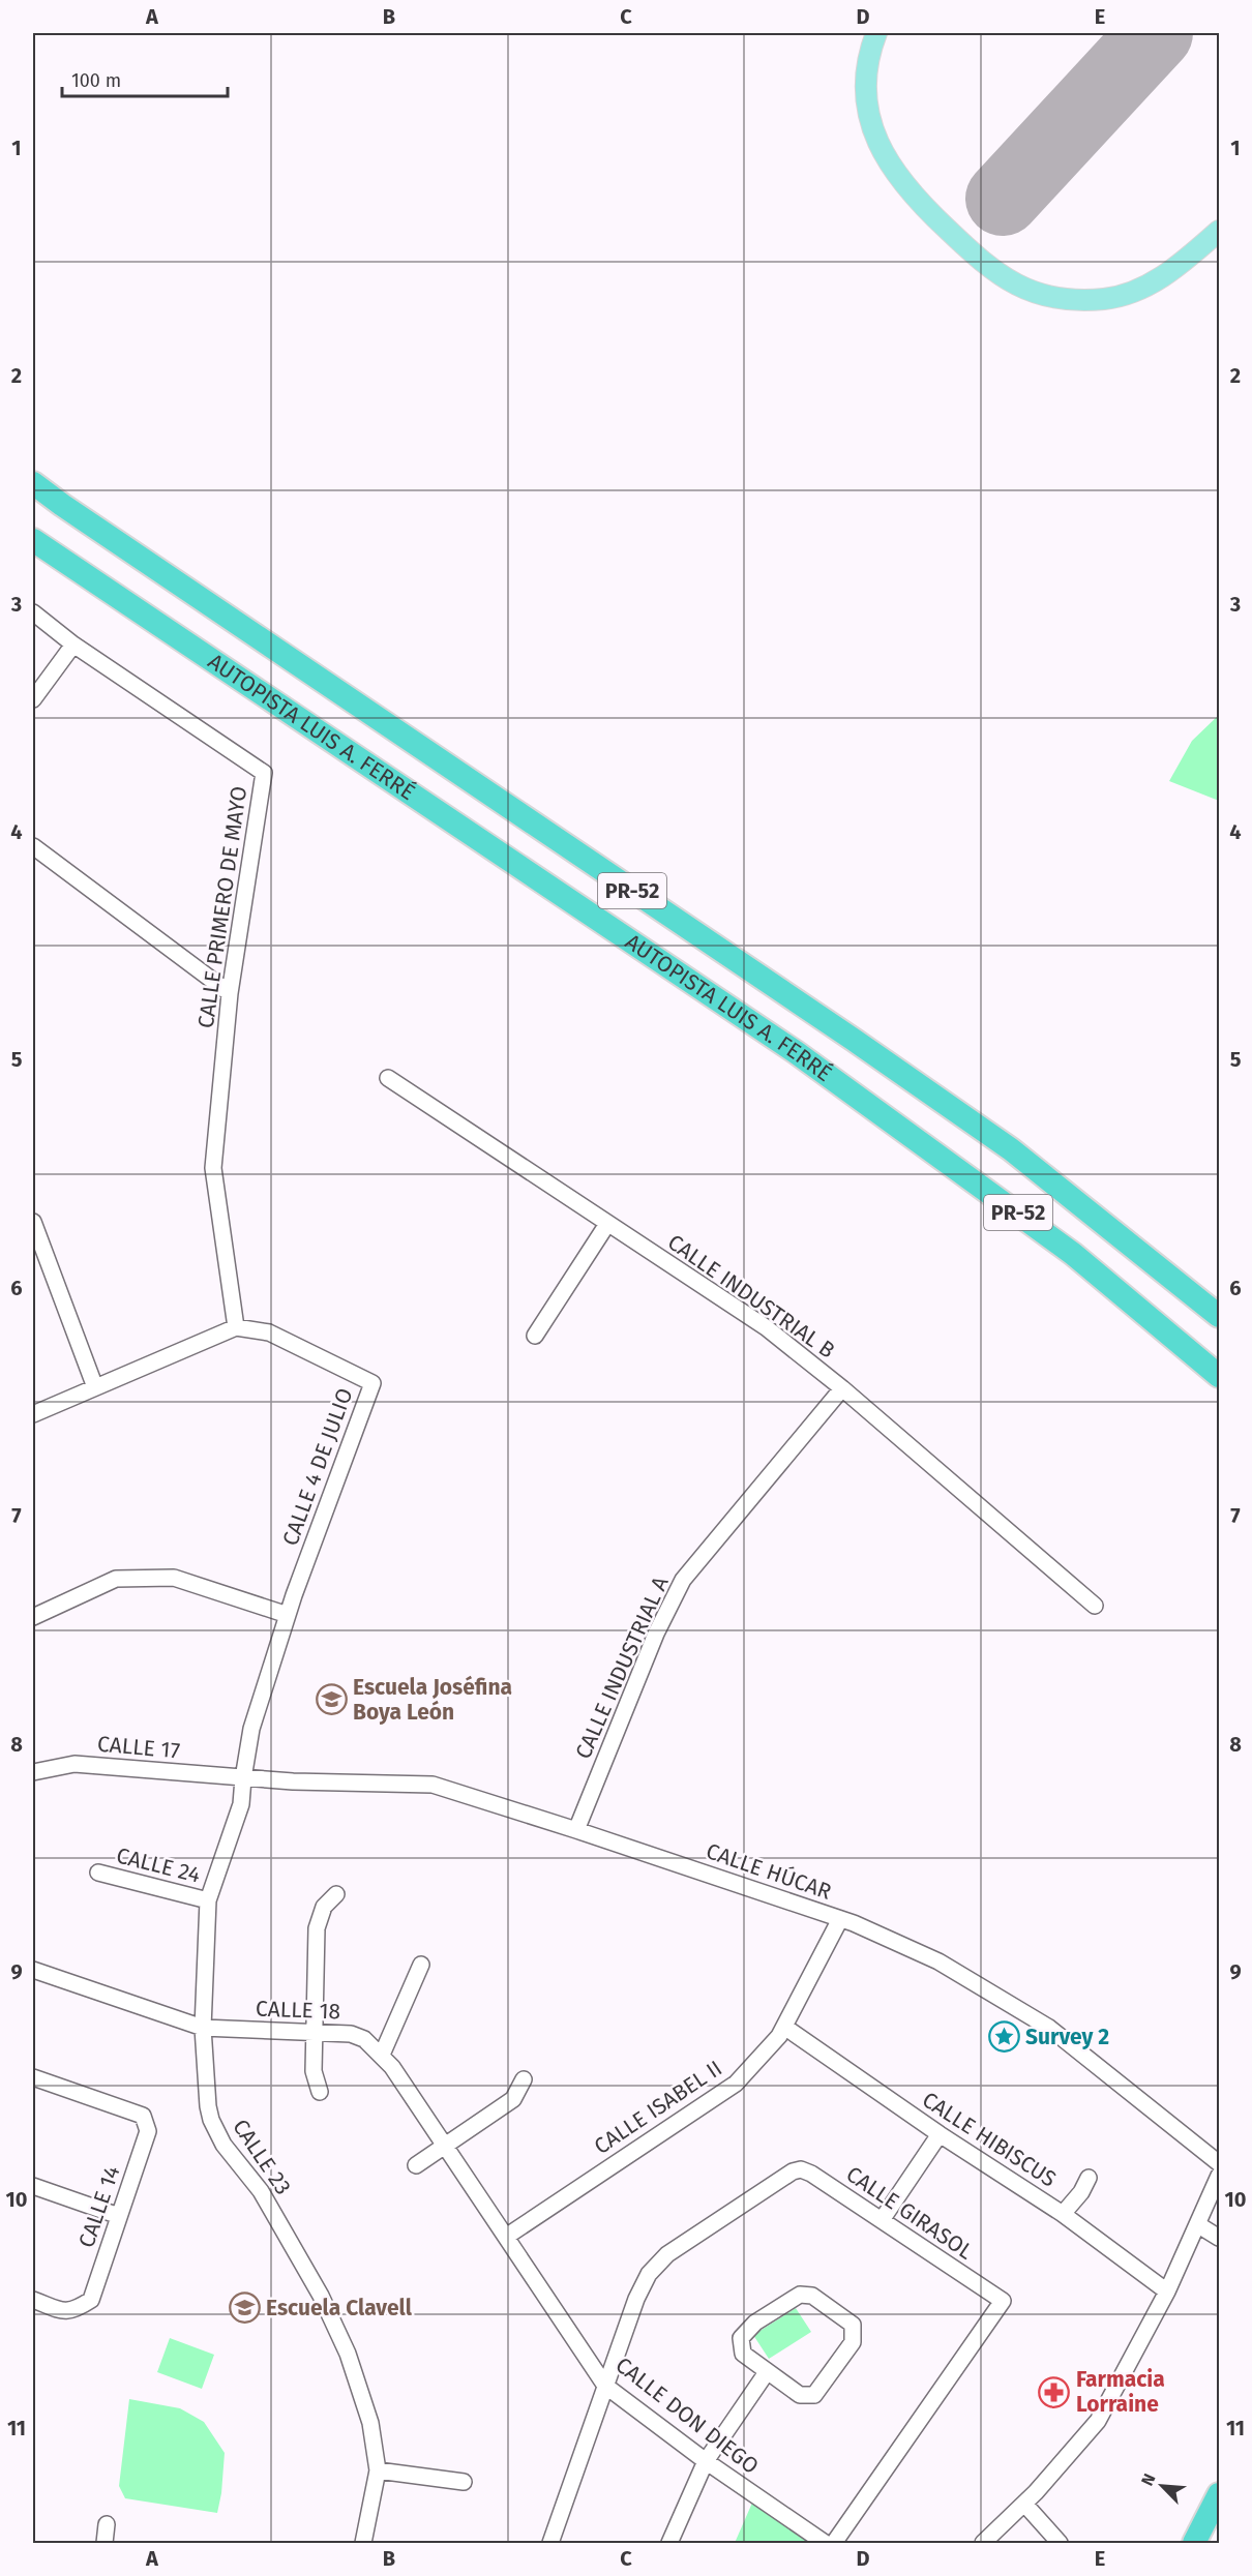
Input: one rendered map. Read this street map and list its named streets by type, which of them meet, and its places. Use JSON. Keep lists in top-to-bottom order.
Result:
{
  "streets": {
    "highway": ["AUTOPISTA LUIS A. FERRÉ", "PR-52"],
    "street": [
      "CALLE PRIMERO DE MAYO",
      "CALLE INDUSTRIAL B",
      "CALLE 4 DE JULIO",
      "CALLE INDUSTRIAL A",
      "CALLE 17",
      "CALLE 24",
      "CALLE HÚCAR",
      "CALLE 18",
      "CALLE ISABEL II",
      "CALLE HIBISCUS",
      "CALLE 23",
      "CALLE 14",
      "CALLE GIRASOL",
      "CALLE DON DIEGO"
    ]
  },
  "crossings": [
    ["CALLE PRIMERO DE MAYO", "CALLE 4 DE JULIO"],
    ["CALLE INDUSTRIAL B", "CALLE INDUSTRIAL A"],
    ["CALLE 4 DE JULIO", "CALLE 17"],
    ["CALLE 4 DE JULIO", "CALLE HÚCAR"],
    ["CALLE 4 DE JULIO", "CALLE 23"],
    ["CALLE INDUSTRIAL A", "CALLE HÚCAR"],
    ["CALLE 17", "CALLE HÚCAR"],
    ["CALLE 17", "CALLE 23"],
    ["CALLE 24", "CALLE 23"],
    ["CALLE HÚCAR", "CALLE ISABEL II"],
    ["CALLE HÚCAR", "CALLE 23"],
    ["CALLE 18", "CALLE ISABEL II"],
    ["CALLE 18", "CALLE 23"],
    ["CALLE 18", "CALLE DON DIEGO"],
    ["CALLE ISABEL II", "CALLE HIBISCUS"],
    ["CALLE ISABEL II", "CALLE DON DIEGO"],
    ["CALLE GIRASOL", "CALLE DON DIEGO"]
  ],
  "places": {
    "school or university": ["Escuela Joséfina Boya León", "Escuela Clavell"],
    "place": ["Survey 2"],
    "pharmacy": ["Farmacia Lorraine"]
  },
  "scale_bar": "100 m",
  "north": "top left",
  "grid": {
    "columns": [
      "A",
      "B",
      "C",
      "D",
      "E"
    ],
    "rows": [
      "1",
      "2",
      "3",
      "4",
      "5",
      "6",
      "7",
      "8",
      "9",
      "10",
      "11"
    ]
  }
}
